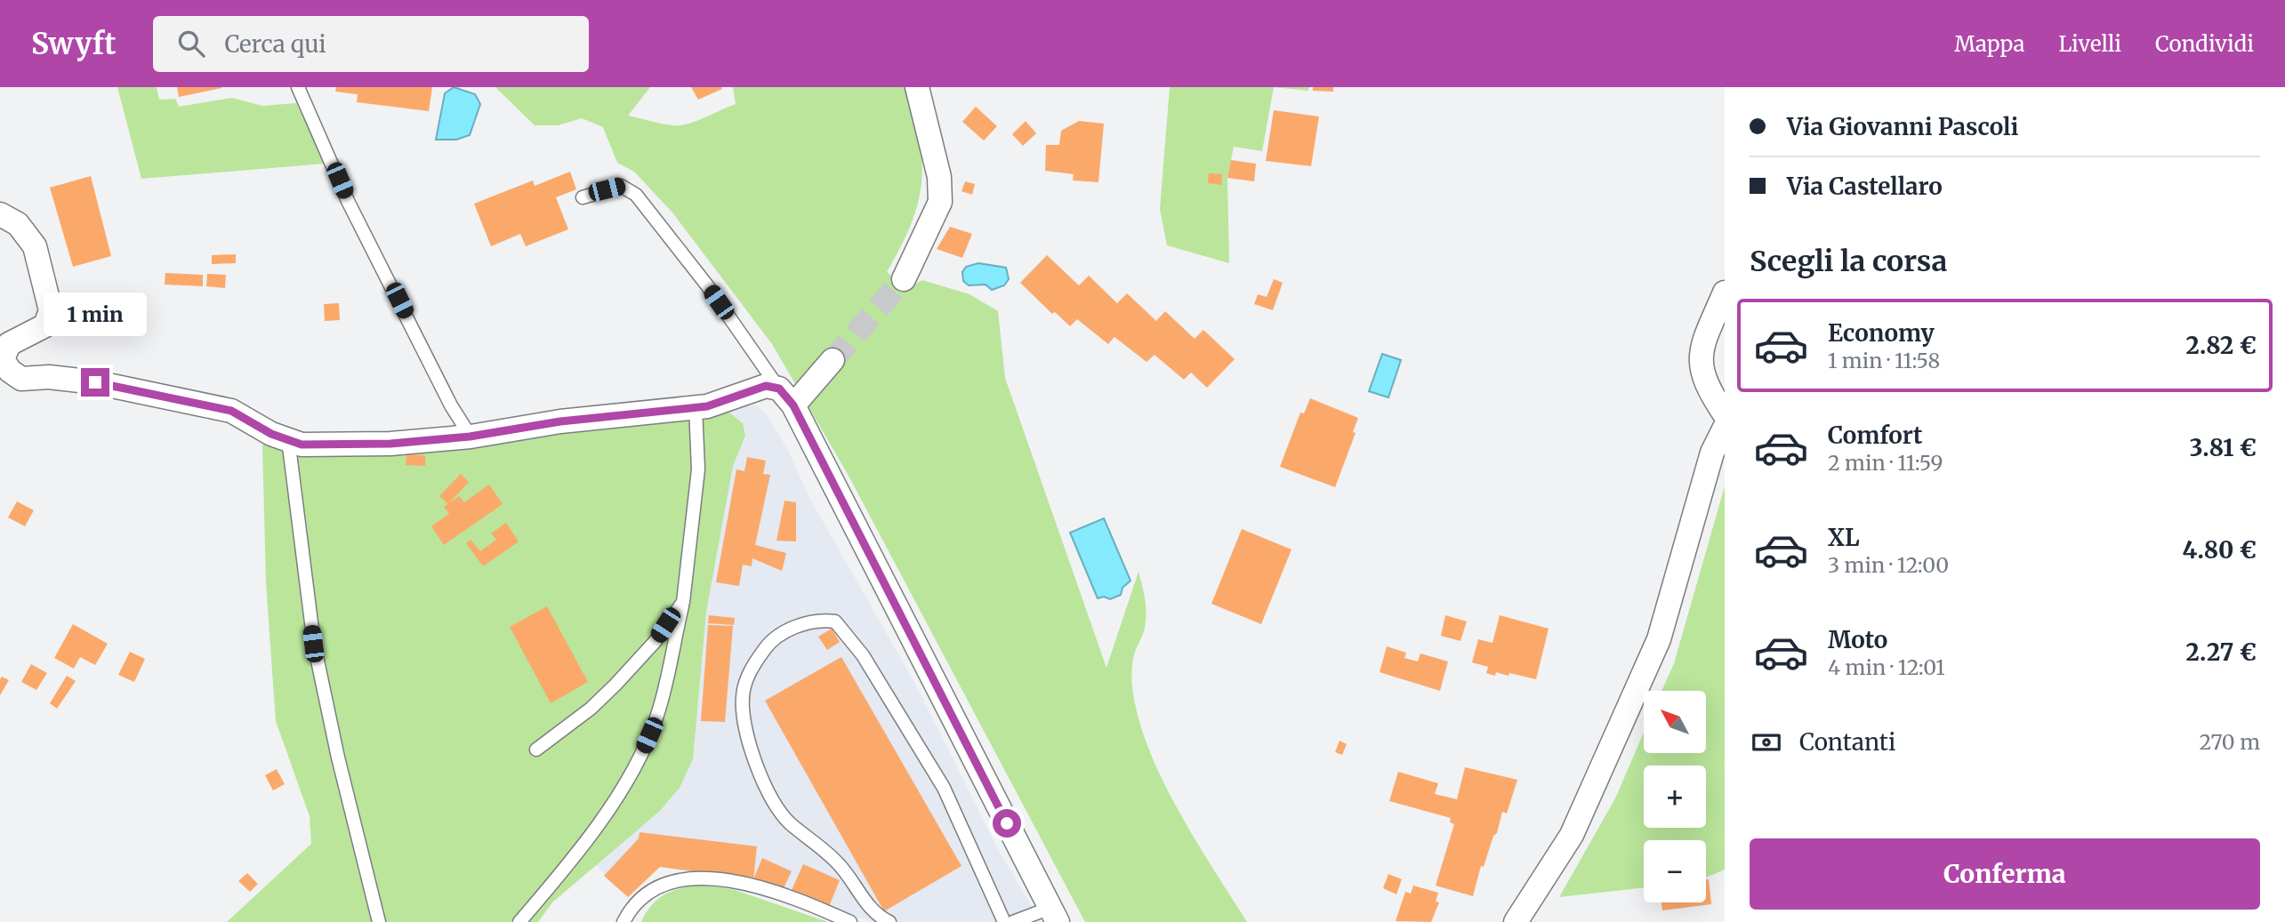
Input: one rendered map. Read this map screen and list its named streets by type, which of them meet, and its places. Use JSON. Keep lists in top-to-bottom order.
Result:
{
  "north": "top left",
  "page": {
    "header": "Swyft",
    "search": "Cerca qui",
    "nav": ["Mappa", "Livelli", "Condividi"],
    "banner": ["Via Giovanni Pascoli", "Via Castellaro"],
    "heading": "Scegli la corsa",
    "bubble": "1 min",
    "list": [
      {
        "name": "Economy",
        "note": "1 min · 11:58",
        "value": "2.82 €"
      },
      {
        "name": "Comfort",
        "note": "2 min · 11:59",
        "value": "3.81 €"
      },
      {
        "name": "XL",
        "note": "3 min · 12:00",
        "value": "4.80 €"
      },
      {
        "name": "Moto",
        "note": "4 min · 12:01",
        "value": "2.27 €"
      }
    ],
    "map_buttons": ["+", "−"],
    "pay": ["Contanti", "270 m"],
    "buttons": "Conferma"
  }
}
